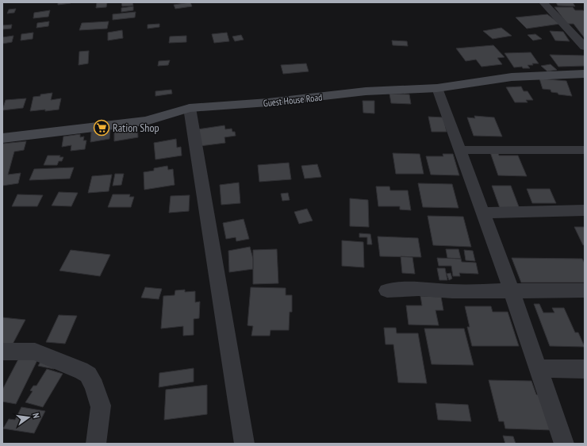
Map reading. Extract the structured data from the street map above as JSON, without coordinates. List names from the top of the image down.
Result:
{
  "streets": {
    "main road": ["Guest House Road"]
  },
  "places": {
    "supermarket": ["Ration Shop"]
  },
  "north": "right"
}
